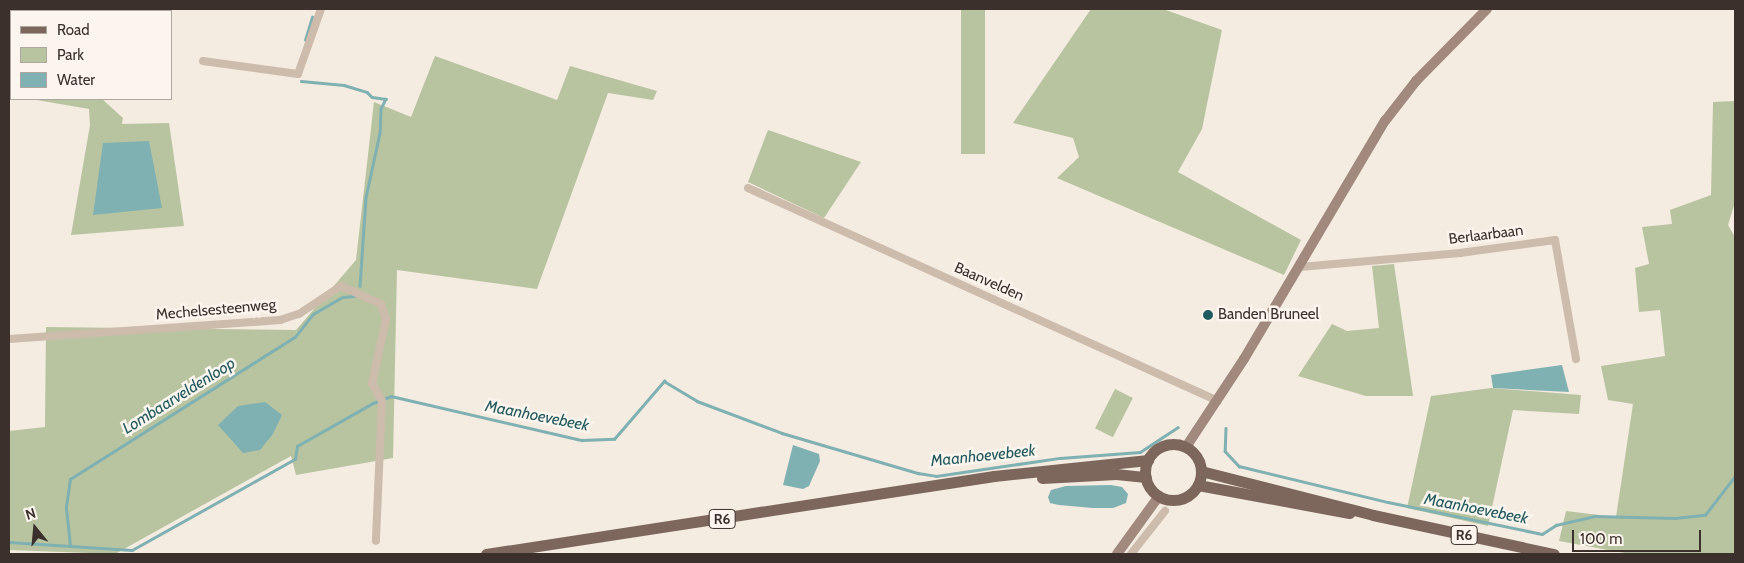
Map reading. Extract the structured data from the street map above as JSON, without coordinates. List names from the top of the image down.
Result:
{
  "streets": {
    "main road": ["R6"],
    "street": ["Berlaarbaan", "Baanvelden", "Mechelsesteenweg"]
  },
  "water": ["Lombaarveldenloop", "Maanhoevebeek"],
  "places": ["Banden Bruneel"],
  "legend": ["Road", "Park", "Water"],
  "scale_bar": "100 m",
  "north": "top"
}
